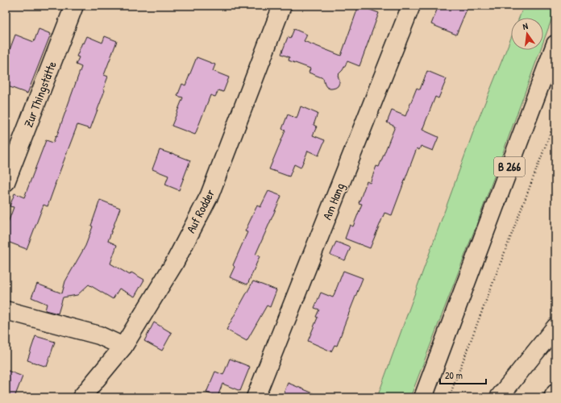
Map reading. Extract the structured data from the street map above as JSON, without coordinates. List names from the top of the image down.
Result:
{
  "streets": {
    "street": [
      "Zur Thingstätte",
      "B 266",
      "Am Hang",
      "Auf Rodder"
    ]
  },
  "scale_bar": "20 m",
  "north": "top"
}
